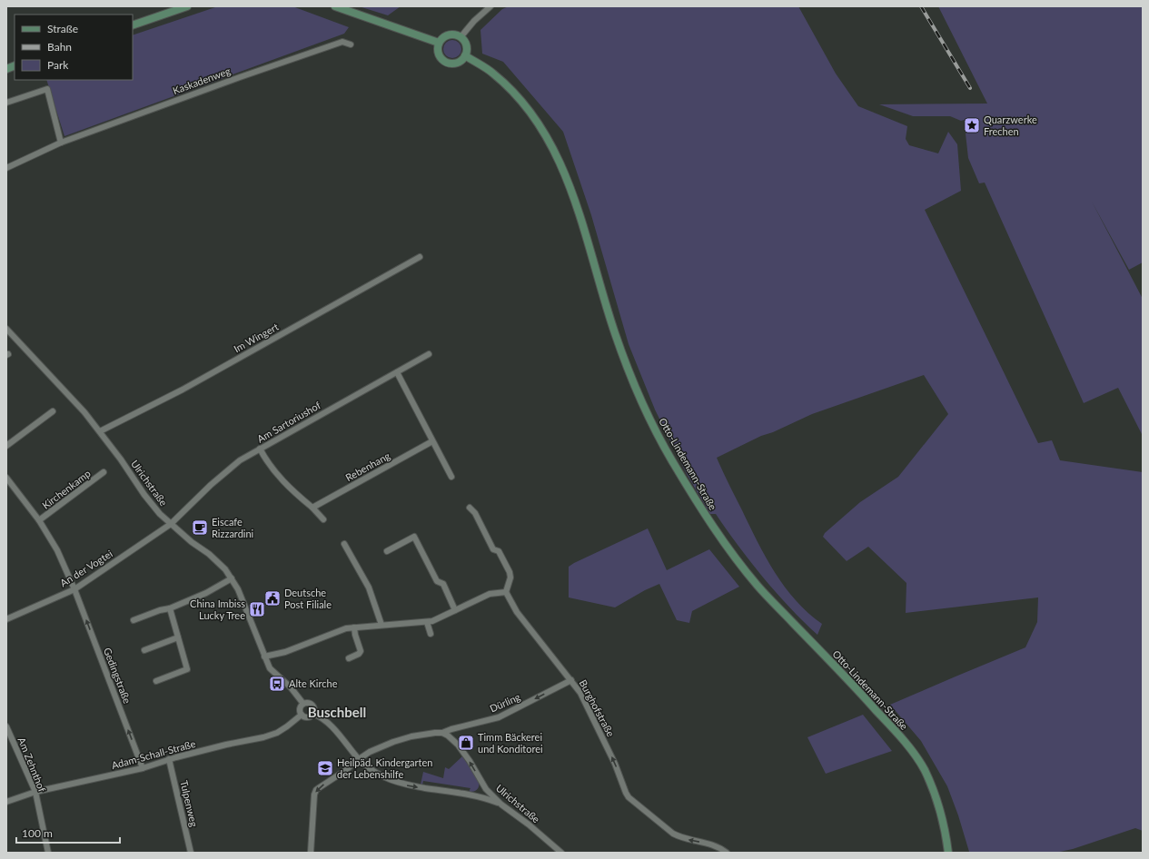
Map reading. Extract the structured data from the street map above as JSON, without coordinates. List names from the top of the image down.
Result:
{
  "streets": {
    "street": [
      "Kaskadenweg",
      "Im Wingert",
      "Am Sartoriushof",
      "Otto-Lindemann-Straße",
      "Rebenhang",
      "Ulrichstraße",
      "Kirchenkamp",
      "An der Vogtei",
      "Gedingstraße",
      "Dürling",
      "Burghofstraße",
      "Adam-Schall-Straße",
      "Am Zehnthof",
      "Tulpenweg"
    ]
  },
  "crossings": [
    ["Im Wingert", "Ulrichstraße"],
    ["Am Sartoriushof", "Ulrichstraße"],
    ["Am Sartoriushof", "An der Vogtei"],
    ["Ulrichstraße", "An der Vogtei"],
    ["Ulrichstraße", "Dürling"],
    ["Ulrichstraße", "Adam-Schall-Straße"],
    ["Kirchenkamp", "An der Vogtei"],
    ["Kirchenkamp", "Gedingstraße"],
    ["An der Vogtei", "Gedingstraße"],
    ["Gedingstraße", "Adam-Schall-Straße"],
    ["Dürling", "Burghofstraße"],
    ["Adam-Schall-Straße", "Am Zehnthof"],
    ["Adam-Schall-Straße", "Tulpenweg"]
  ],
  "one_way": ["Gedingstraße", "Dürling", "Burghofstraße"],
  "districts": ["Buschbell"],
  "places": {
    "place": ["Quarzwerke Frechen"],
    "cafe": ["Eiscafe Rizzardini"],
    "public building": ["Deutsche Post Filiale"],
    "restaurant": ["China Imbiss Lucky Tree"],
    "bus stop": ["Alte Kirche"],
    "shop": ["Timm Bäckerei und Konditorei"],
    "school or university": ["Heilpäd. Kindergarten der Lebenshilfe"]
  },
  "legend": ["Straße", "Bahn", "Park"],
  "scale_bar": "100 m"
}
